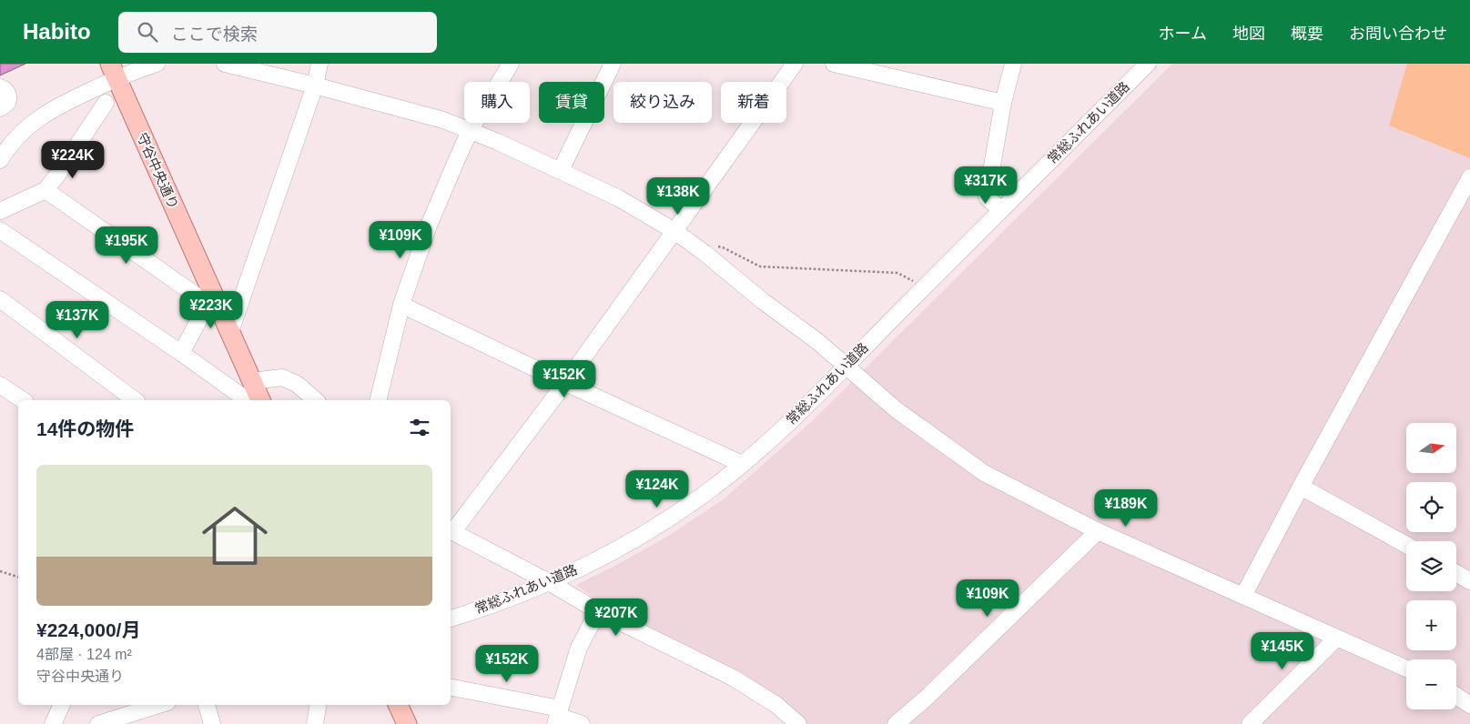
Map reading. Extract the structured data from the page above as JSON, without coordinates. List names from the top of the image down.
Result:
{
  "streets": {
    "main road": ["守谷中央通り"],
    "street": ["常総ふれあい道路"]
  },
  "north": "right",
  "page": {
    "header": "Habito",
    "search": "ここで検索",
    "nav": [
      "ホーム",
      "地図",
      "概要",
      "お問い合わせ"
    ],
    "chip": [
      "購入",
      "賃貸",
      "絞り込み",
      "新着"
    ],
    "price": [
      "¥224K",
      "¥317K",
      "¥138K",
      "¥109K",
      "¥195K",
      "¥223K",
      "¥137K",
      "¥152K",
      "¥124K",
      "¥189K",
      "¥109K",
      "¥207K",
      "¥145K",
      "¥152K"
    ],
    "heading": "14件の物件",
    "map_buttons": ["+", "−"],
    "list": [
      {
        "name": "¥224,000/月",
        "note": "4部屋 · 124 m² · 守谷中央通り"
      }
    ]
  }
}
